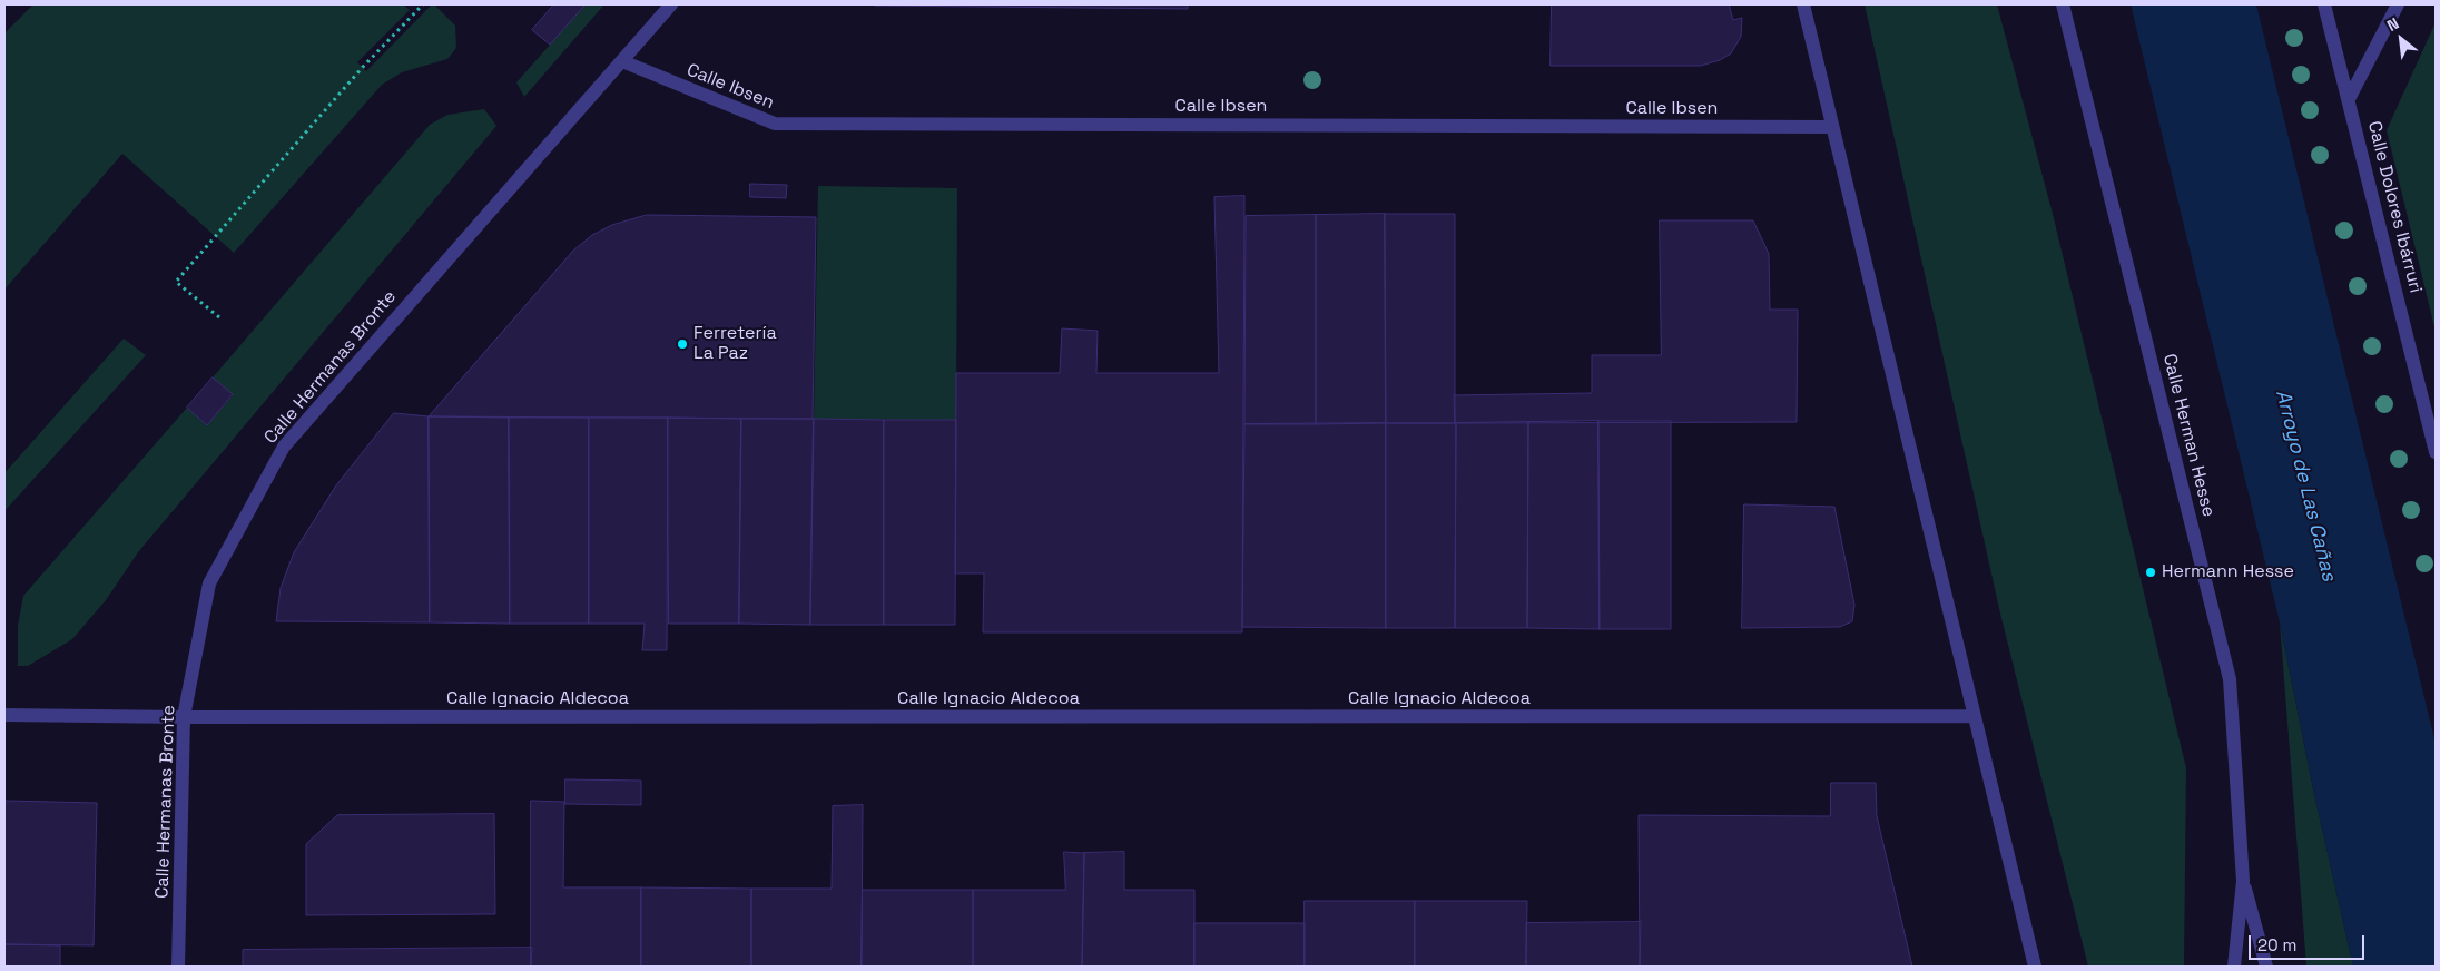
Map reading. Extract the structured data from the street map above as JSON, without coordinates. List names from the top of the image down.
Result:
{
  "streets": {
    "street": [
      "Calle Ibsen",
      "Calle Dolores Ibárruri",
      "Calle Hermanas Bronte",
      "Calle Herman Hesse",
      "Calle Ignacio Aldecoa"
    ]
  },
  "crossings": [
    ["Calle Ibsen", "Calle Hermanas Bronte"],
    ["Calle Hermanas Bronte", "Calle Ignacio Aldecoa"]
  ],
  "water": ["Arroyo de Las Cañas"],
  "places": ["Ferretería La Paz", "Hermann Hesse"],
  "scale_bar": "20 m",
  "north": "top left"
}
